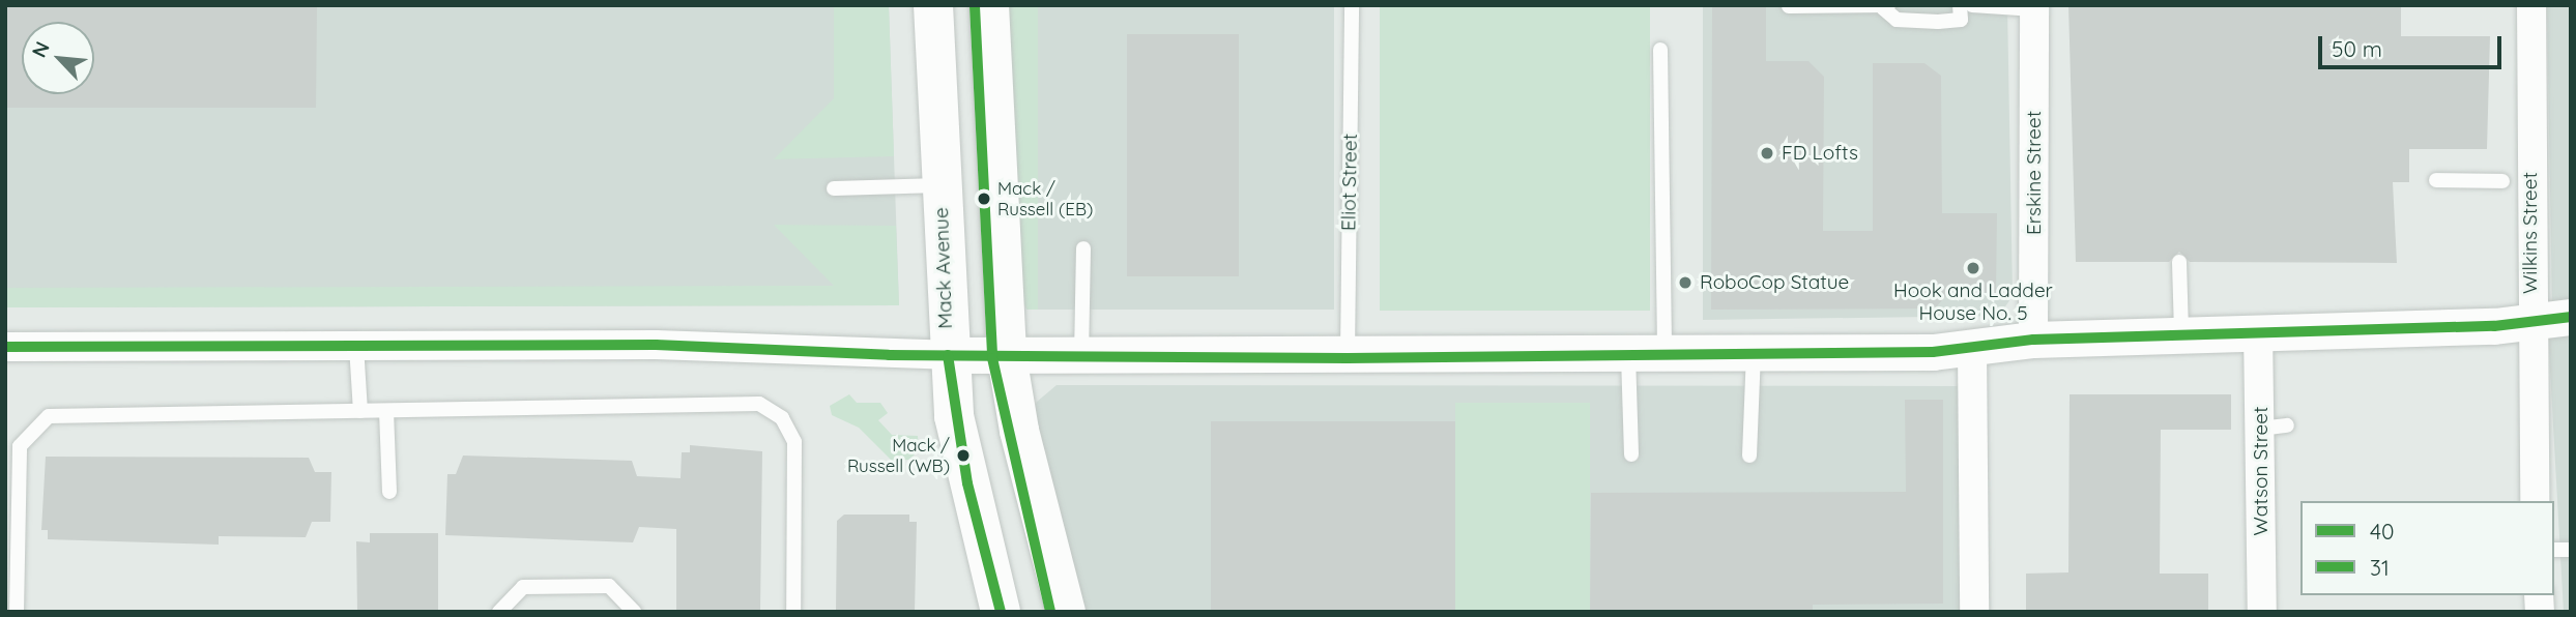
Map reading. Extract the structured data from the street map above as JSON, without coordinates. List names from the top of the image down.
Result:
{
  "streets": {
    "main road": ["Mack Avenue"],
    "street": ["Erskine Street", "Wilkins Street", "Watson Street"],
    "lane": ["Eliot Street"]
  },
  "places": [
    "FD Lofts",
    "Mack / Russell (EB)",
    "Hook and Ladder House No. 5",
    "RoboCop Statue",
    "Mack / Russell (WB)"
  ],
  "lines": ["transit line 31", "transit line 40"],
  "legend": ["40", "31"],
  "scale_bar": "50 m",
  "north": "top left"
}
